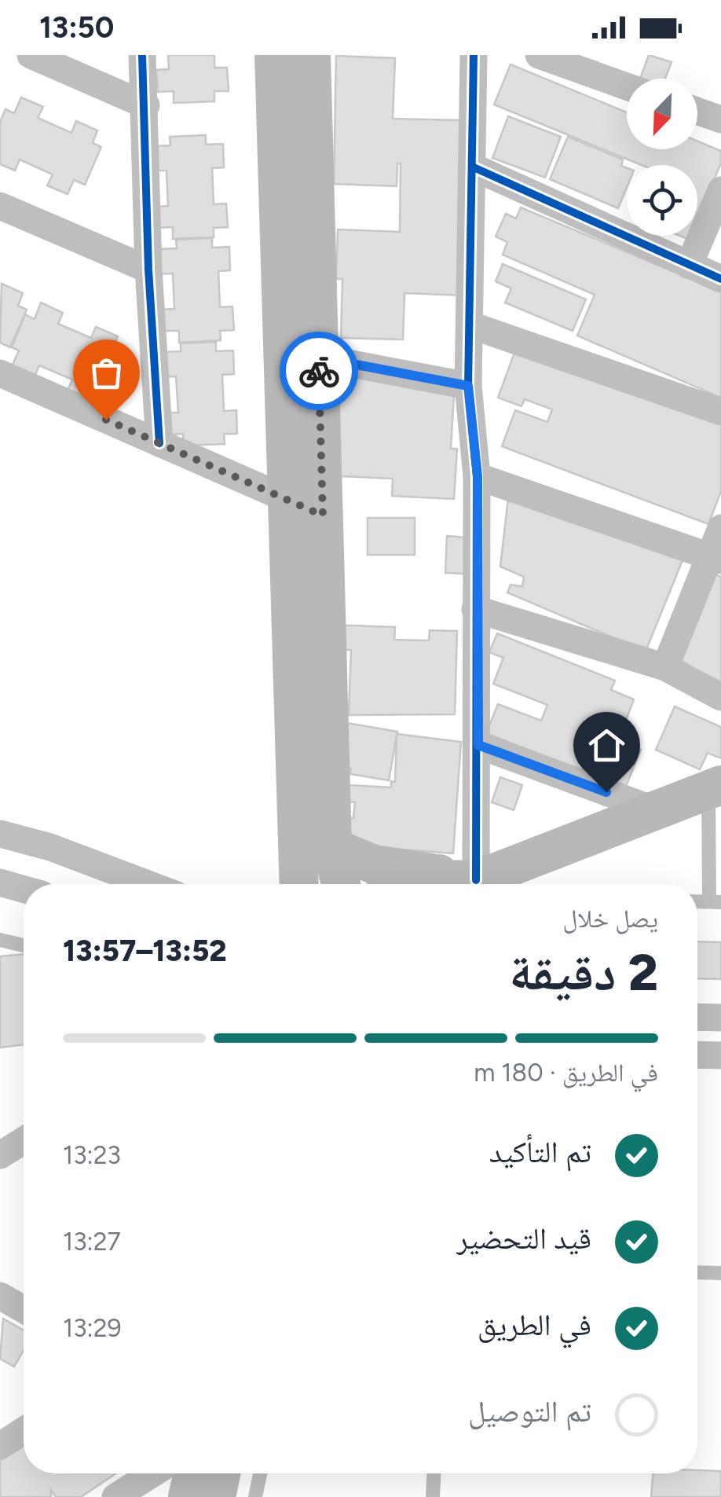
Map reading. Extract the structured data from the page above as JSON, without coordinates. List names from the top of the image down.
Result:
{
  "north": "bottom left",
  "page": {
    "status": "13:50",
    "heading": ["2 دقيقة", "يصل خلال", "13:52–13:57"],
    "bar": "في الطريق · 180 m",
    "list": [
      ["تم التأكيد", "13:23"],
      ["قيد التحضير", "13:27"],
      ["في الطريق", "13:29"],
      "تم التوصيل"
    ]
  }
}
